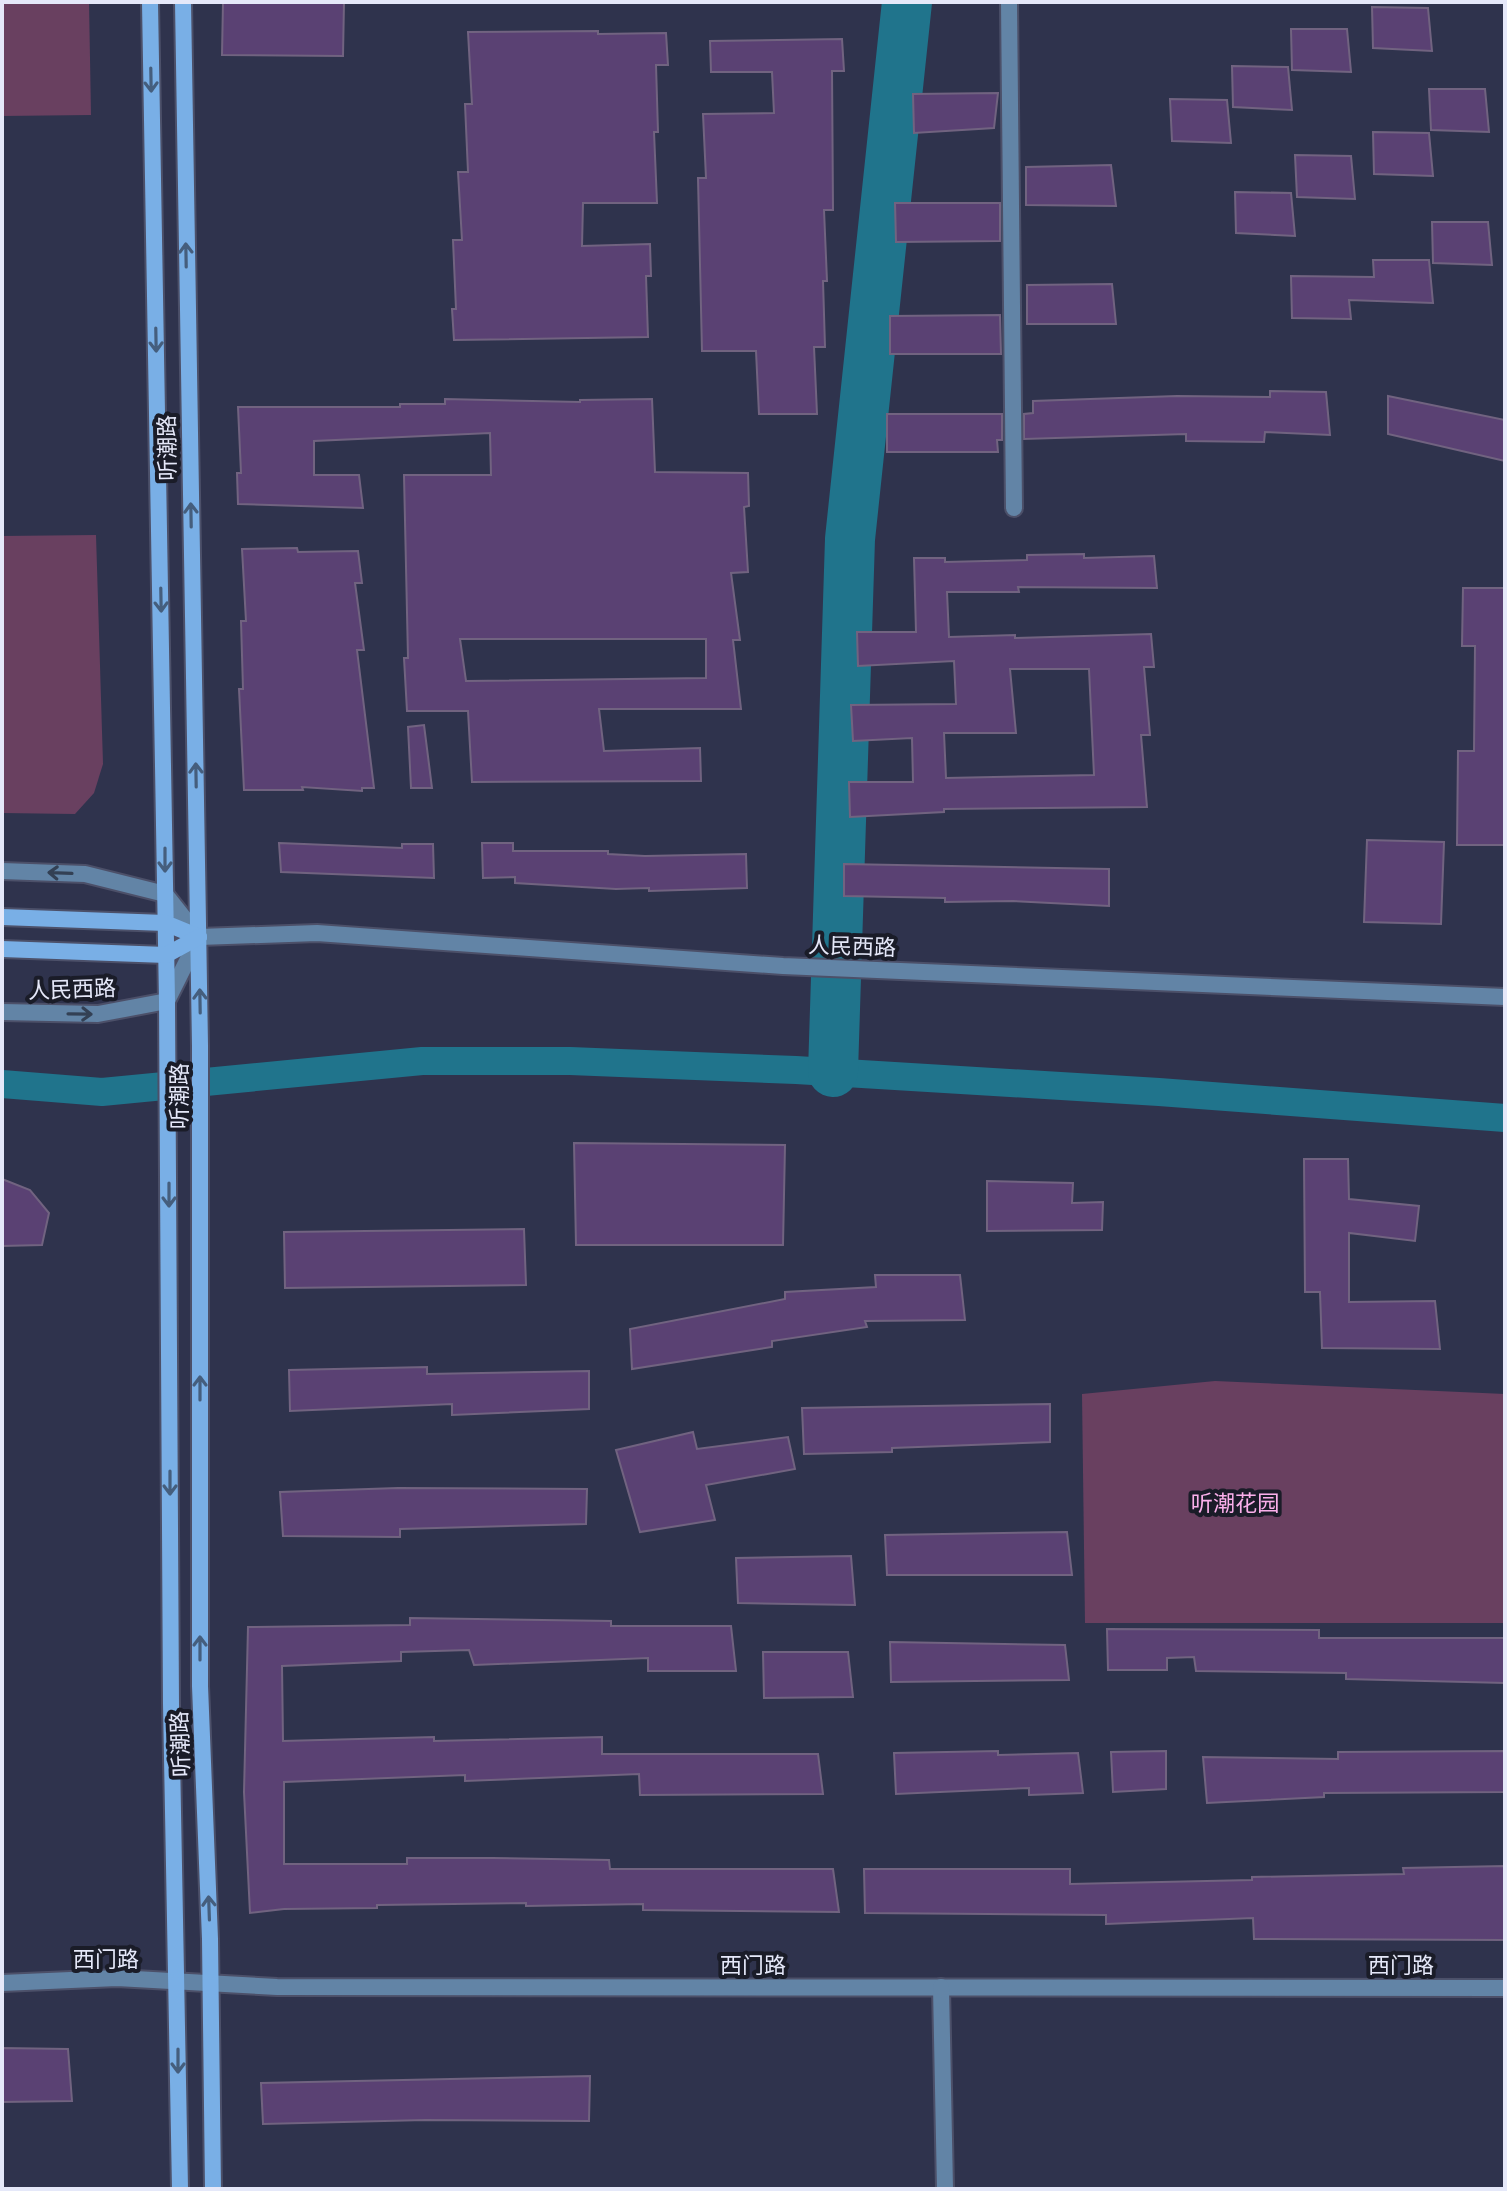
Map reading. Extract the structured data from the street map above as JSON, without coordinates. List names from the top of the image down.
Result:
{
  "streets": {
    "main road": ["听潮路", "人民西路"],
    "street": ["西门路"]
  },
  "crossings": [
    ["听潮路", "人民西路"],
    ["听潮路", "西门路"]
  ],
  "parks": ["听潮花园"]
}
